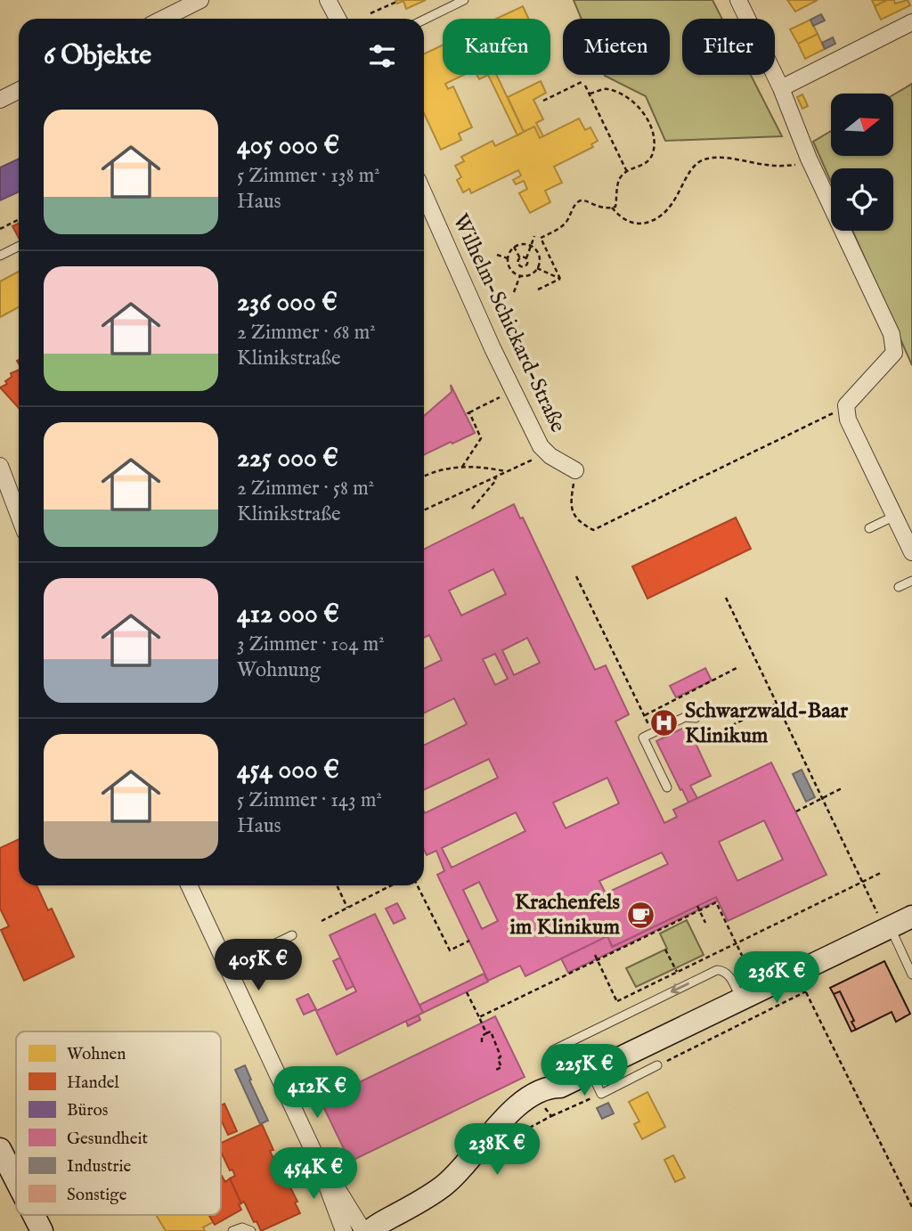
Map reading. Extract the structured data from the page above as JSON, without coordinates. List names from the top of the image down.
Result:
{
  "streets": {
    "street": ["Wilhelm-Schickard-Straße"]
  },
  "places": {
    "hospital": ["Schwarzwald-Baar Klinikum"],
    "cafe": ["Krachenfels im Klinikum"]
  },
  "legend": [
    "Wohnen",
    "Handel",
    "Büros",
    "Gesundheit",
    "Industrie",
    "Sonstige"
  ],
  "north": "right",
  "page": {
    "chip": ["Kaufen", "Mieten", "Filter"],
    "heading": "6 Objekte",
    "list": [
      {
        "name": "405 000 €",
        "note": "5 Zimmer · 138 m² · Haus"
      },
      {
        "name": "236 000 €",
        "note": "2 Zimmer · 68 m² · Klinikstraße"
      },
      {
        "name": "225 000 €",
        "note": "2 Zimmer · 58 m² · Klinikstraße"
      },
      {
        "name": "412 000 €",
        "note": "3 Zimmer · 104 m² · Wohnung"
      },
      {
        "name": "454 000 €",
        "note": "5 Zimmer · 143 m² · Haus"
      }
    ],
    "price": [
      "405K €",
      "236K €",
      "225K €",
      "412K €",
      "238K €",
      "454K €"
    ]
  }
}
